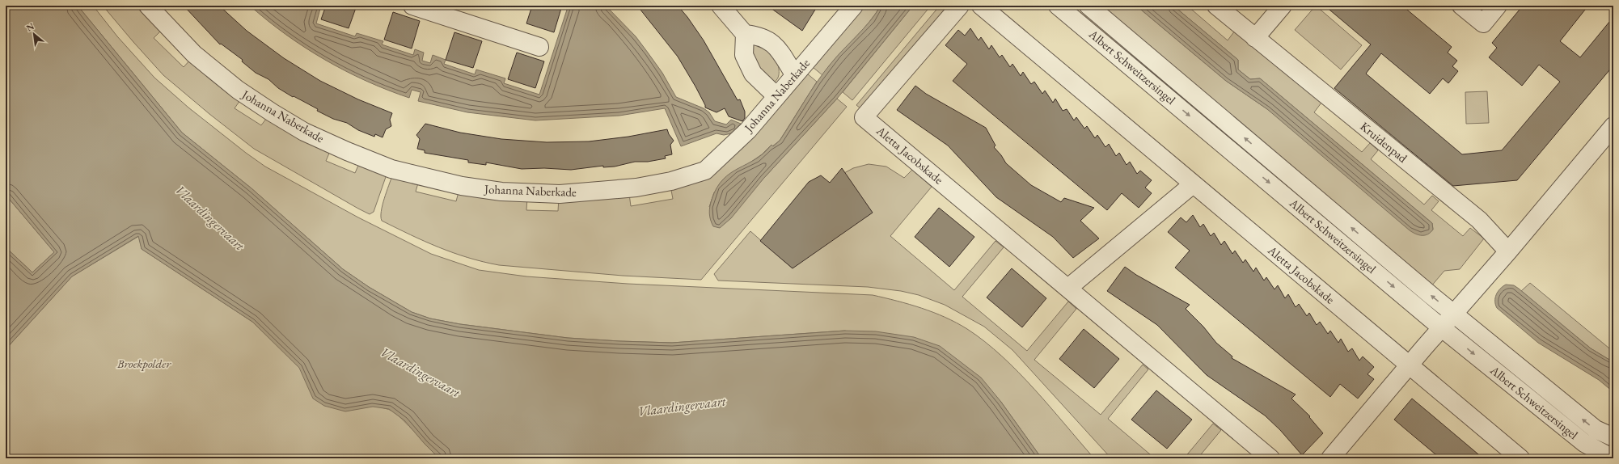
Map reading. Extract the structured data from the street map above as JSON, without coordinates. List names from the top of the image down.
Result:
{
  "streets": {
    "street": [
      "Albert Schweitzersingel",
      "Johanna Naberkade",
      "Kruidenpad",
      "Aletta Jacobskade"
    ]
  },
  "water": ["Vlaardingervaart"],
  "parks": ["Broekpolder"],
  "north": "top left"
}
